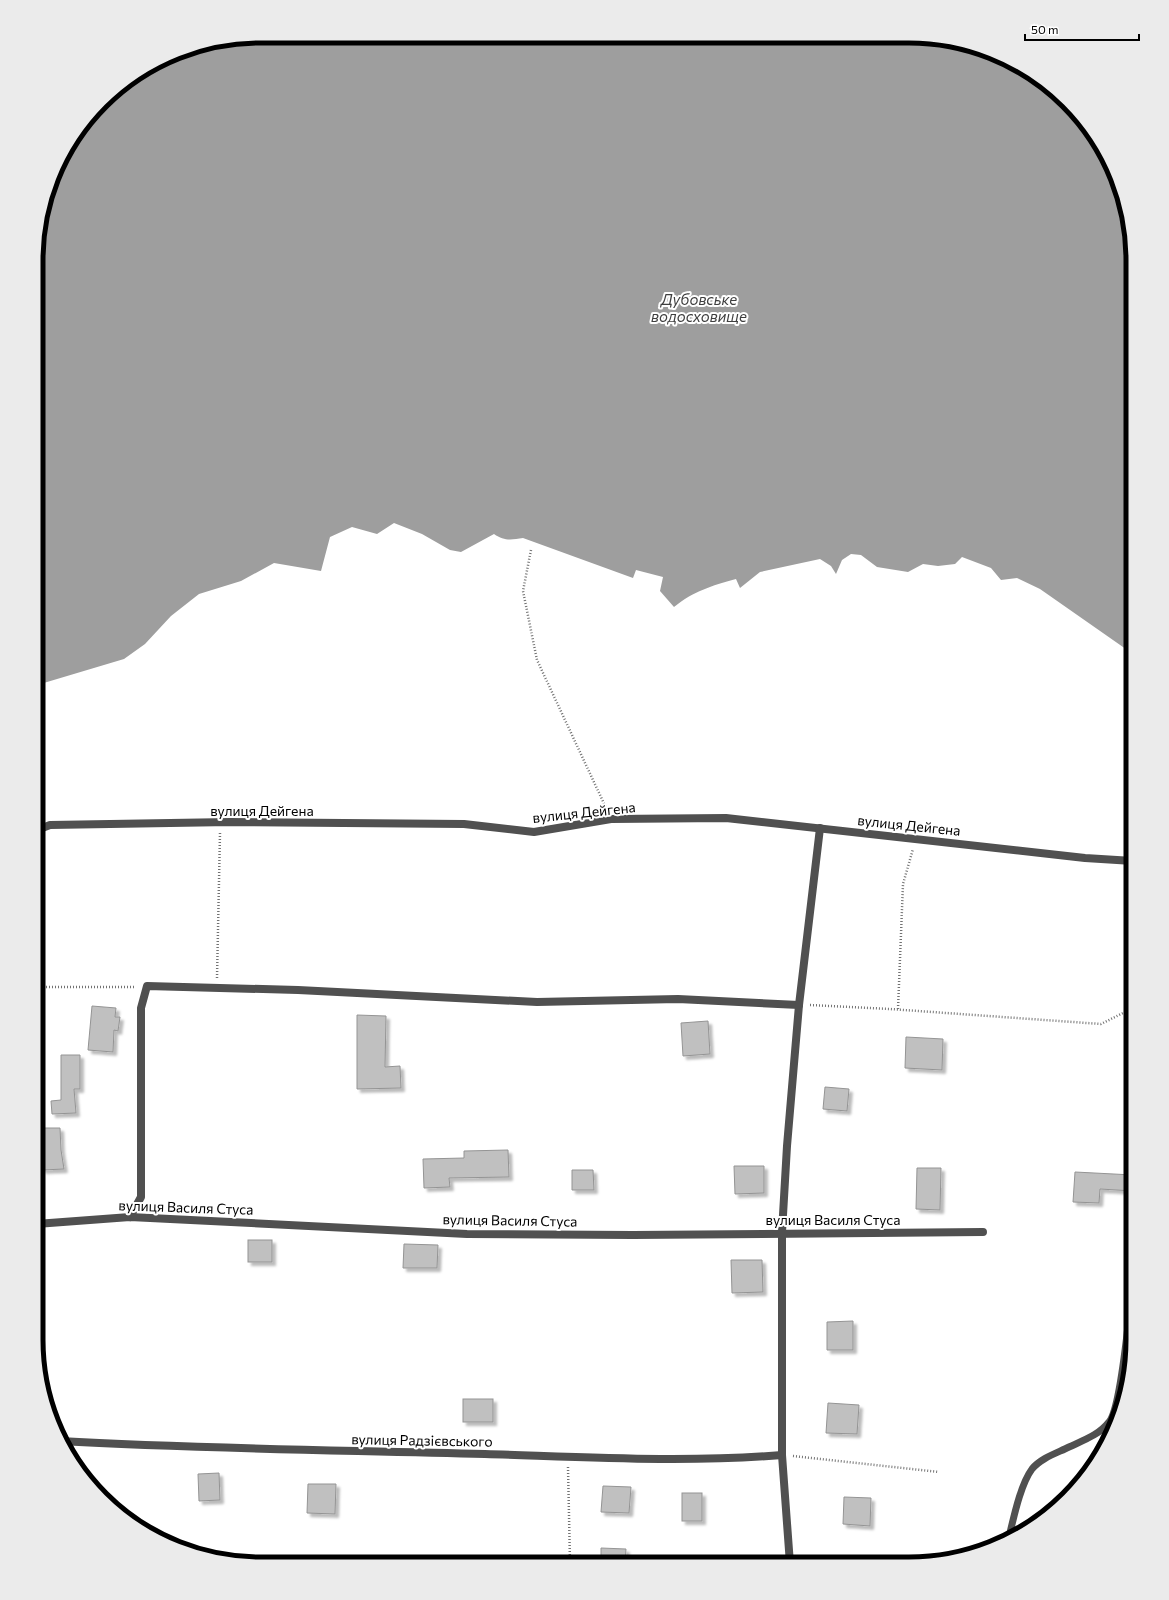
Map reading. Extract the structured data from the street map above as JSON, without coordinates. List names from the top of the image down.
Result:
{
  "streets": {
    "street": ["вулиця Дейгена", "вулиця Василя Стуса", "вулиця Радзієвського"]
  },
  "water": ["Дубовське водосховище"],
  "scale_bar": "50 m"
}
